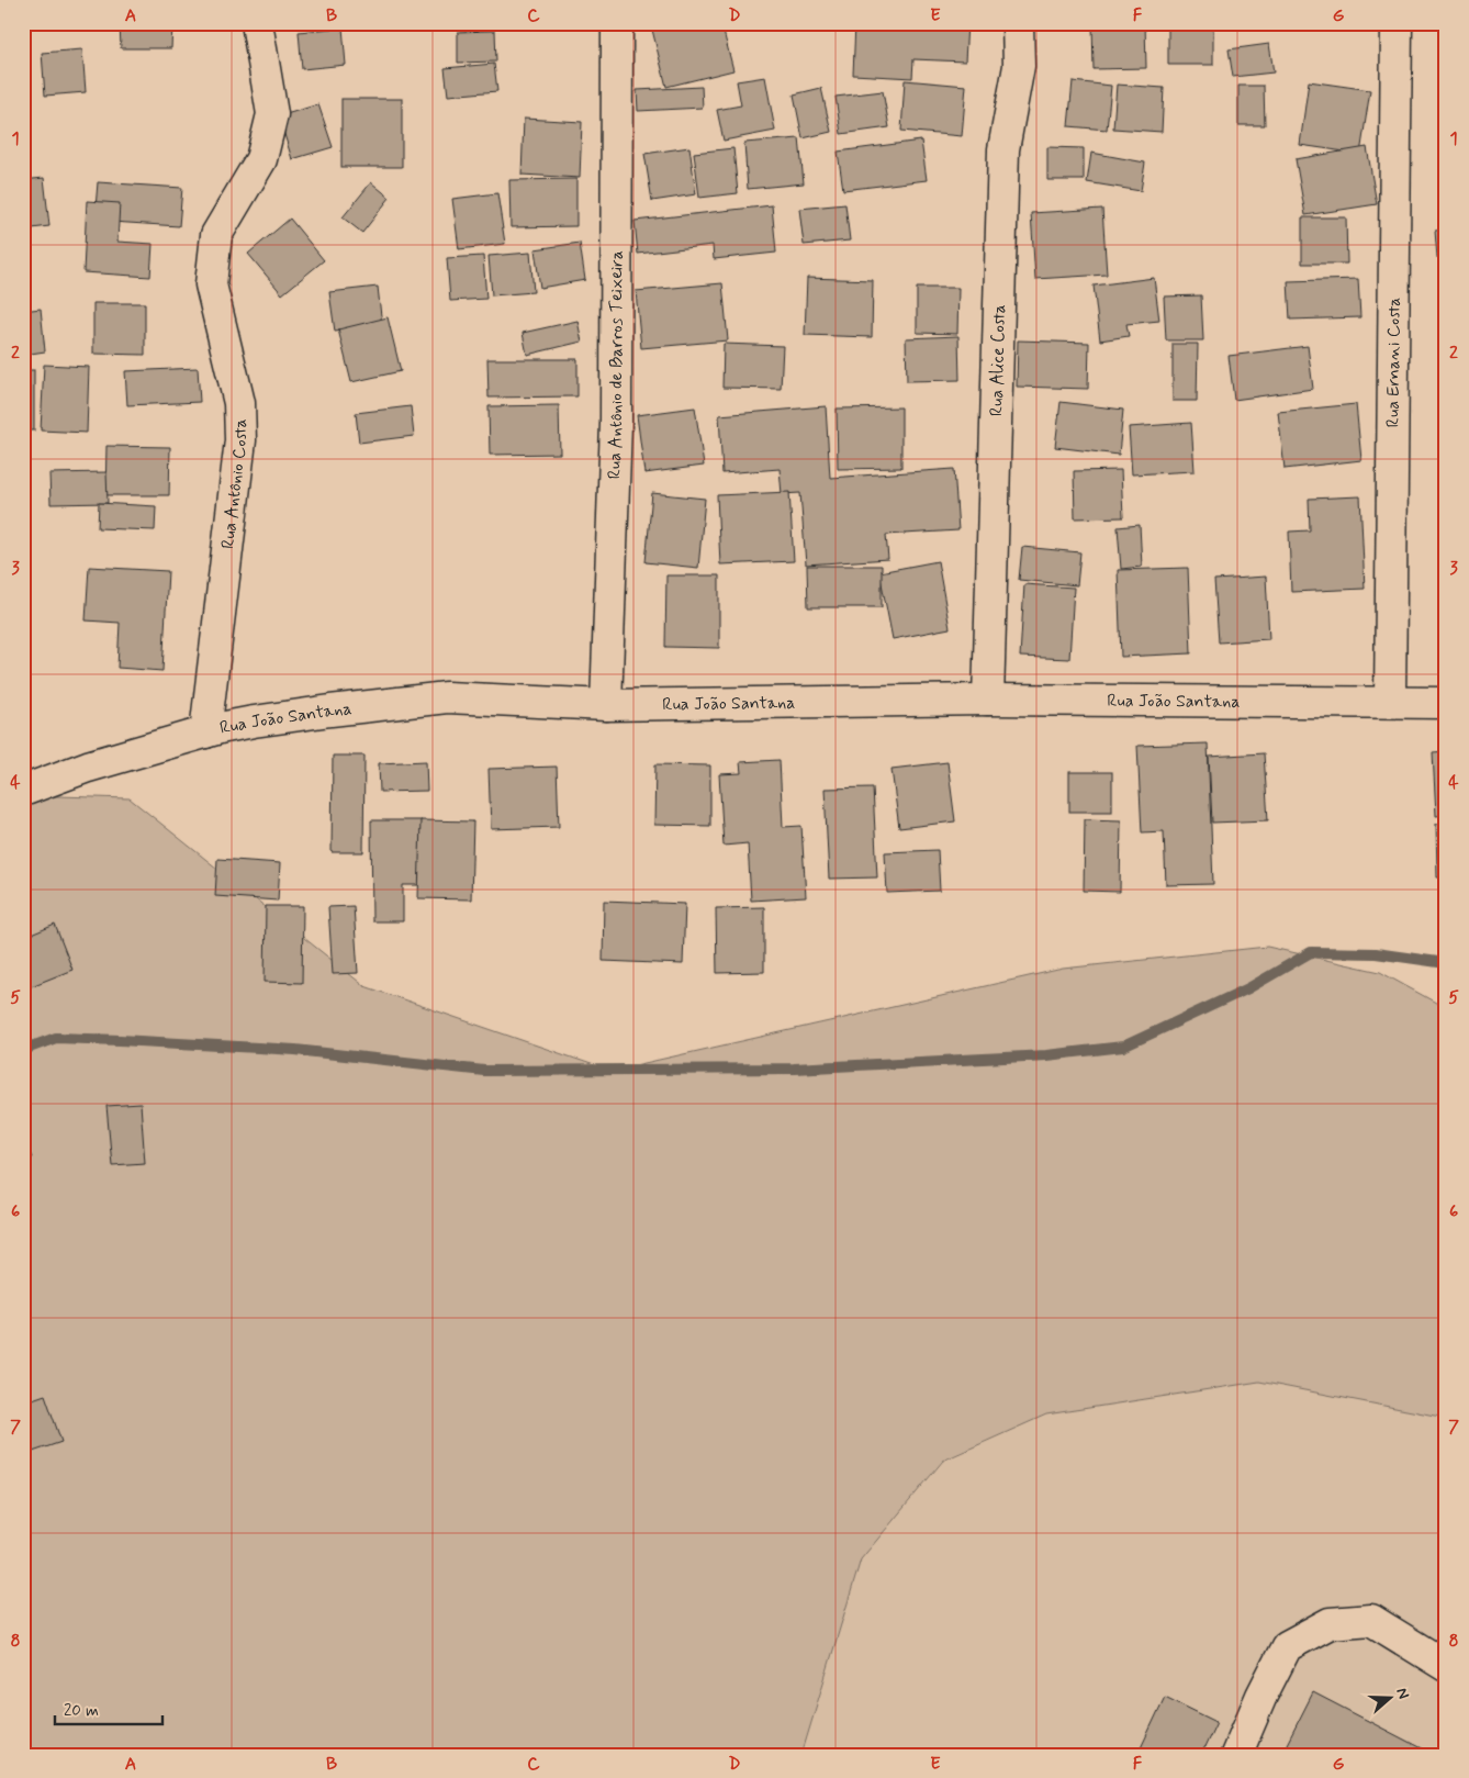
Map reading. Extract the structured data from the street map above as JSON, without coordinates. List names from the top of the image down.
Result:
{
  "streets": {
    "street": [
      "Rua Alice Costa",
      "Rua Ernani Costa",
      "Rua Antônio de Barros Teixeira",
      "Rua Antônio Costa",
      "Rua João Santana"
    ]
  },
  "crossings": [
    ["Rua Alice Costa", "Rua João Santana"],
    ["Rua Ernani Costa", "Rua João Santana"],
    ["Rua Antônio de Barros Teixeira", "Rua João Santana"],
    ["Rua Antônio Costa", "Rua João Santana"]
  ],
  "scale_bar": "20 m",
  "north": "right",
  "grid": {
    "columns": [
      "A",
      "B",
      "C",
      "D",
      "E",
      "F",
      "G"
    ],
    "rows": [
      "1",
      "2",
      "3",
      "4",
      "5",
      "6",
      "7",
      "8"
    ]
  }
}
